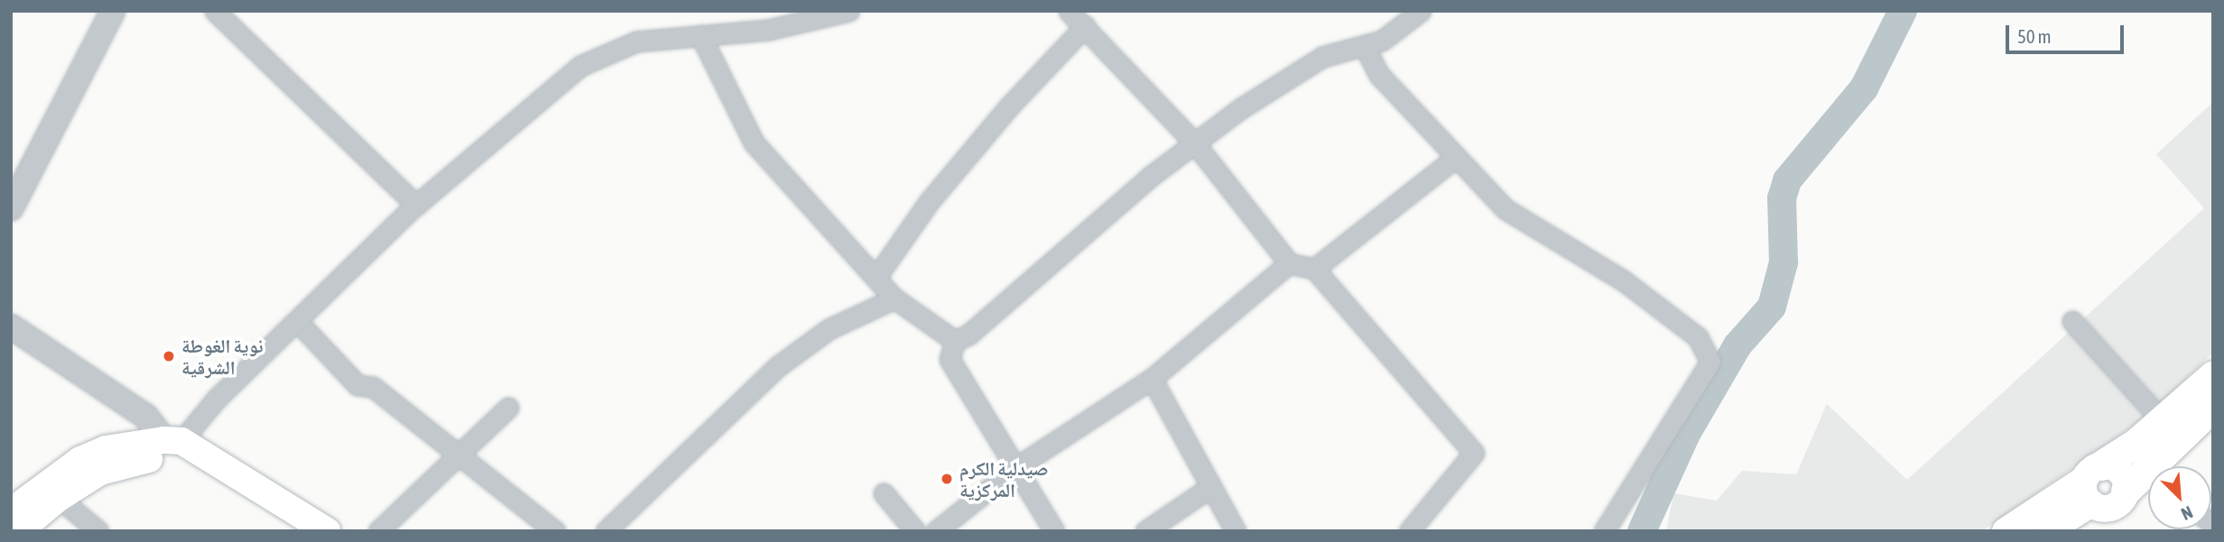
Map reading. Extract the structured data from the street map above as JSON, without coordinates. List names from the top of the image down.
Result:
{
  "places": ["نوية الغوطة الشرقية", "صيدلية الكرم المركزية"],
  "scale_bar": "50 m",
  "north": "bottom right"
}
